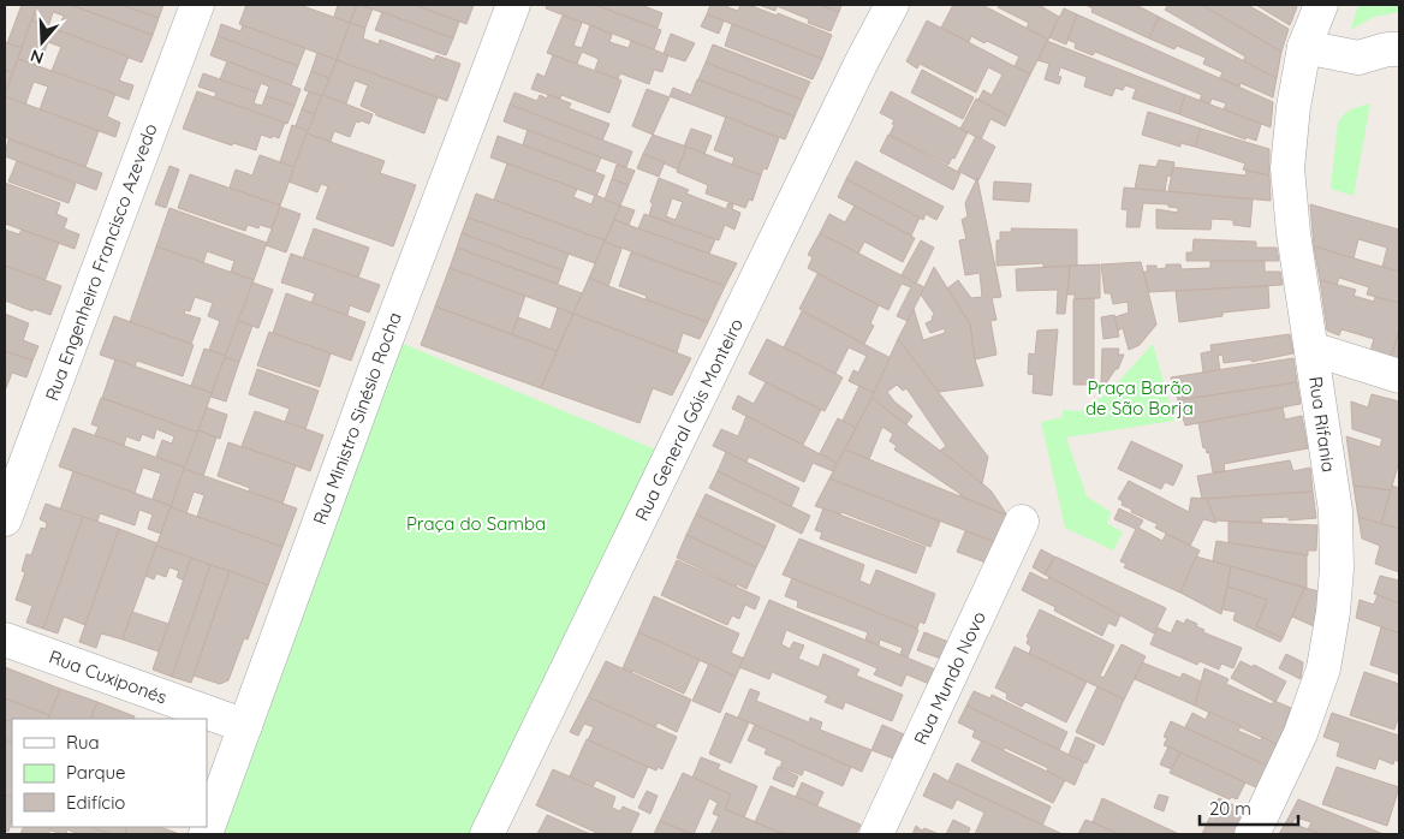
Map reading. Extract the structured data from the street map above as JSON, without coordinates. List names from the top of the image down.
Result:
{
  "streets": {
    "street": [
      "Rua Engenheiro Francisco Azevedo",
      "Rua Ministro Sinésio Rocha",
      "Rua General Góis Monteiro",
      "Rua Rifania",
      "Rua Cuxiponés",
      "Rua Mundo Novo"
    ]
  },
  "crossings": [
    ["Rua Ministro Sinésio Rocha", "Rua Cuxiponés"]
  ],
  "parks": ["Praça Barão de São Borja", "Praça do Samba"],
  "legend": ["Rua", "Parque", "Edifício"],
  "scale_bar": "20 m",
  "north": "bottom"
}
